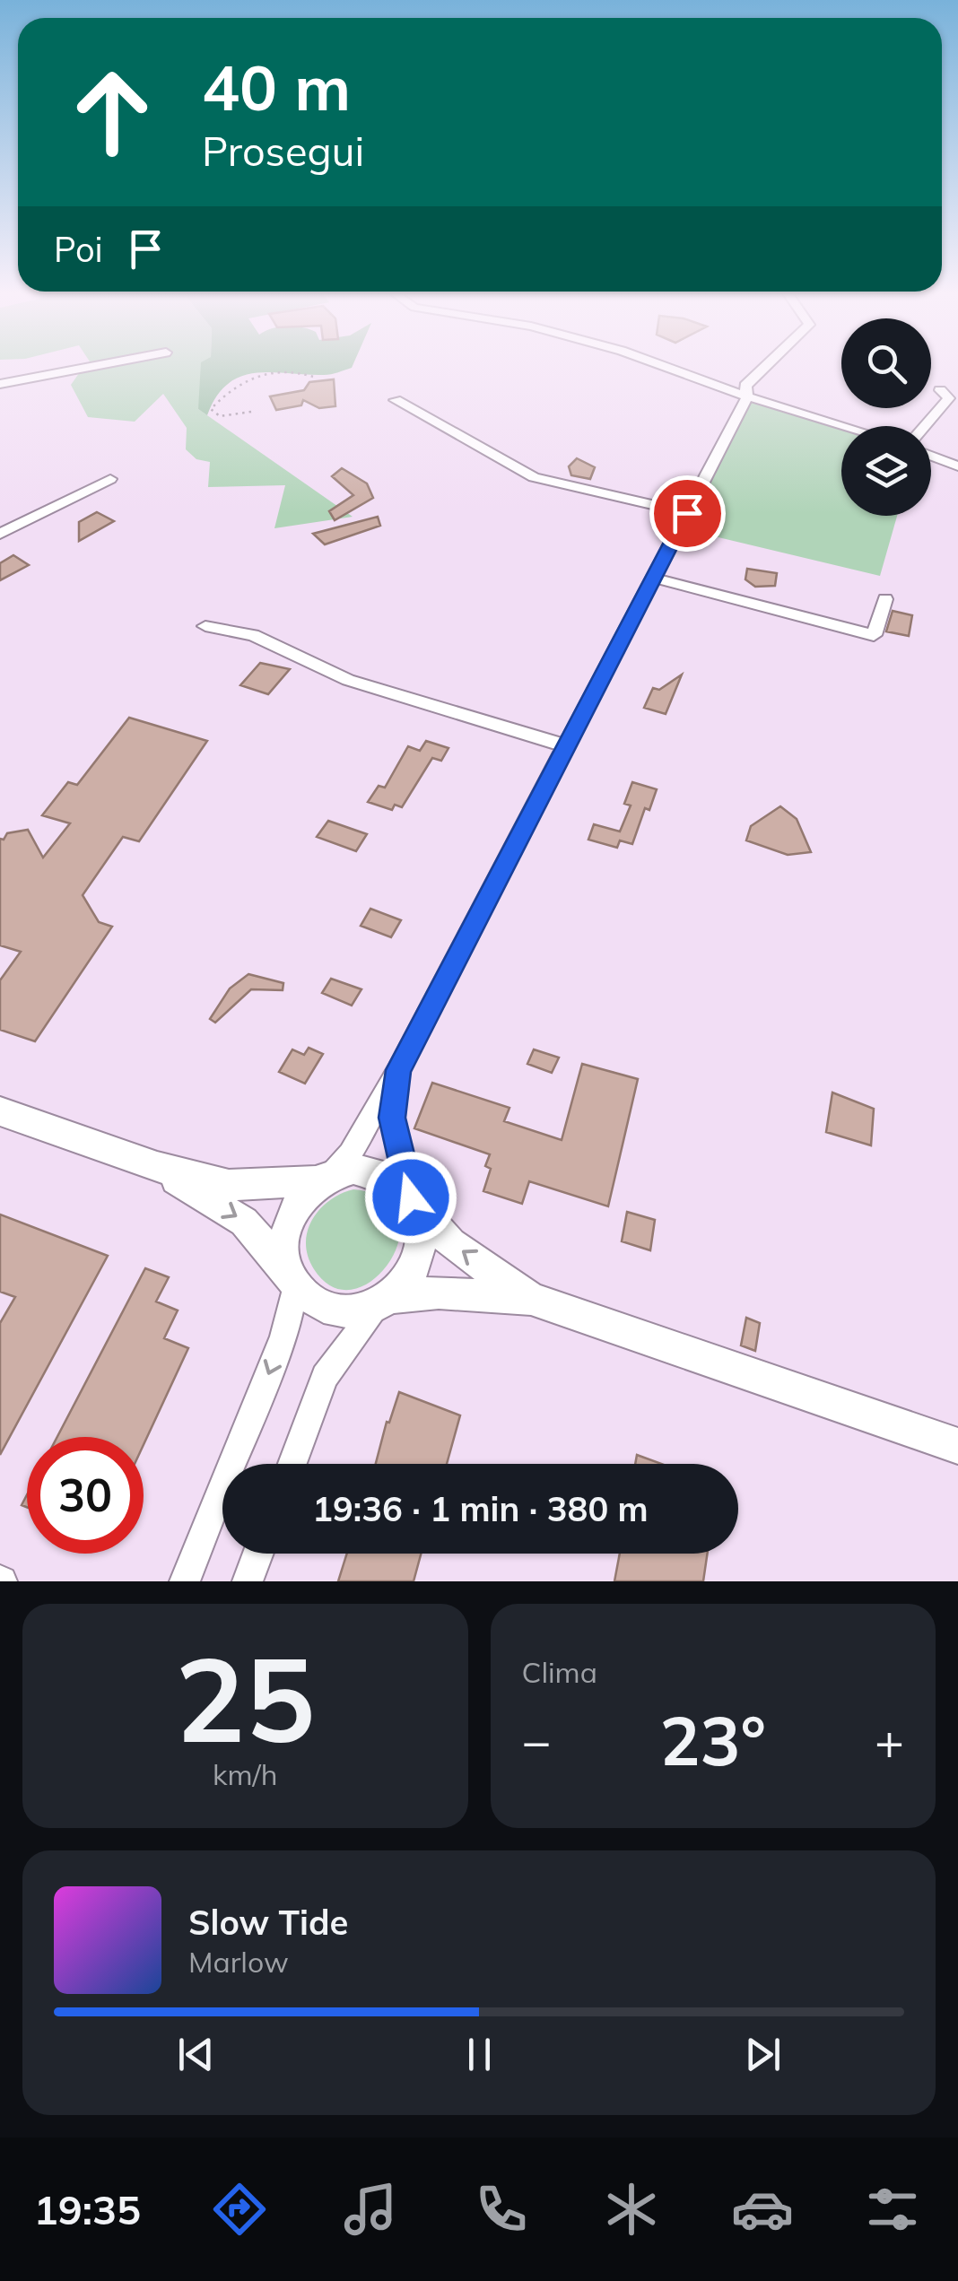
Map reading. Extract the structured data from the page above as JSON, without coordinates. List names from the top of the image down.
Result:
{
  "page": {
    "turn": ["40 m", "Prosegui"],
    "then": "Poi",
    "limit": "30",
    "trip": "19:36 · 1 min · 380 m",
    "tile": [
      ["25", "km/h"],
      "Clima"
    ],
    "heat": ["−", "23°", "+"],
    "song": ["Slow Tide", "Marlow"],
    "tabs": "19:35"
  }
}
